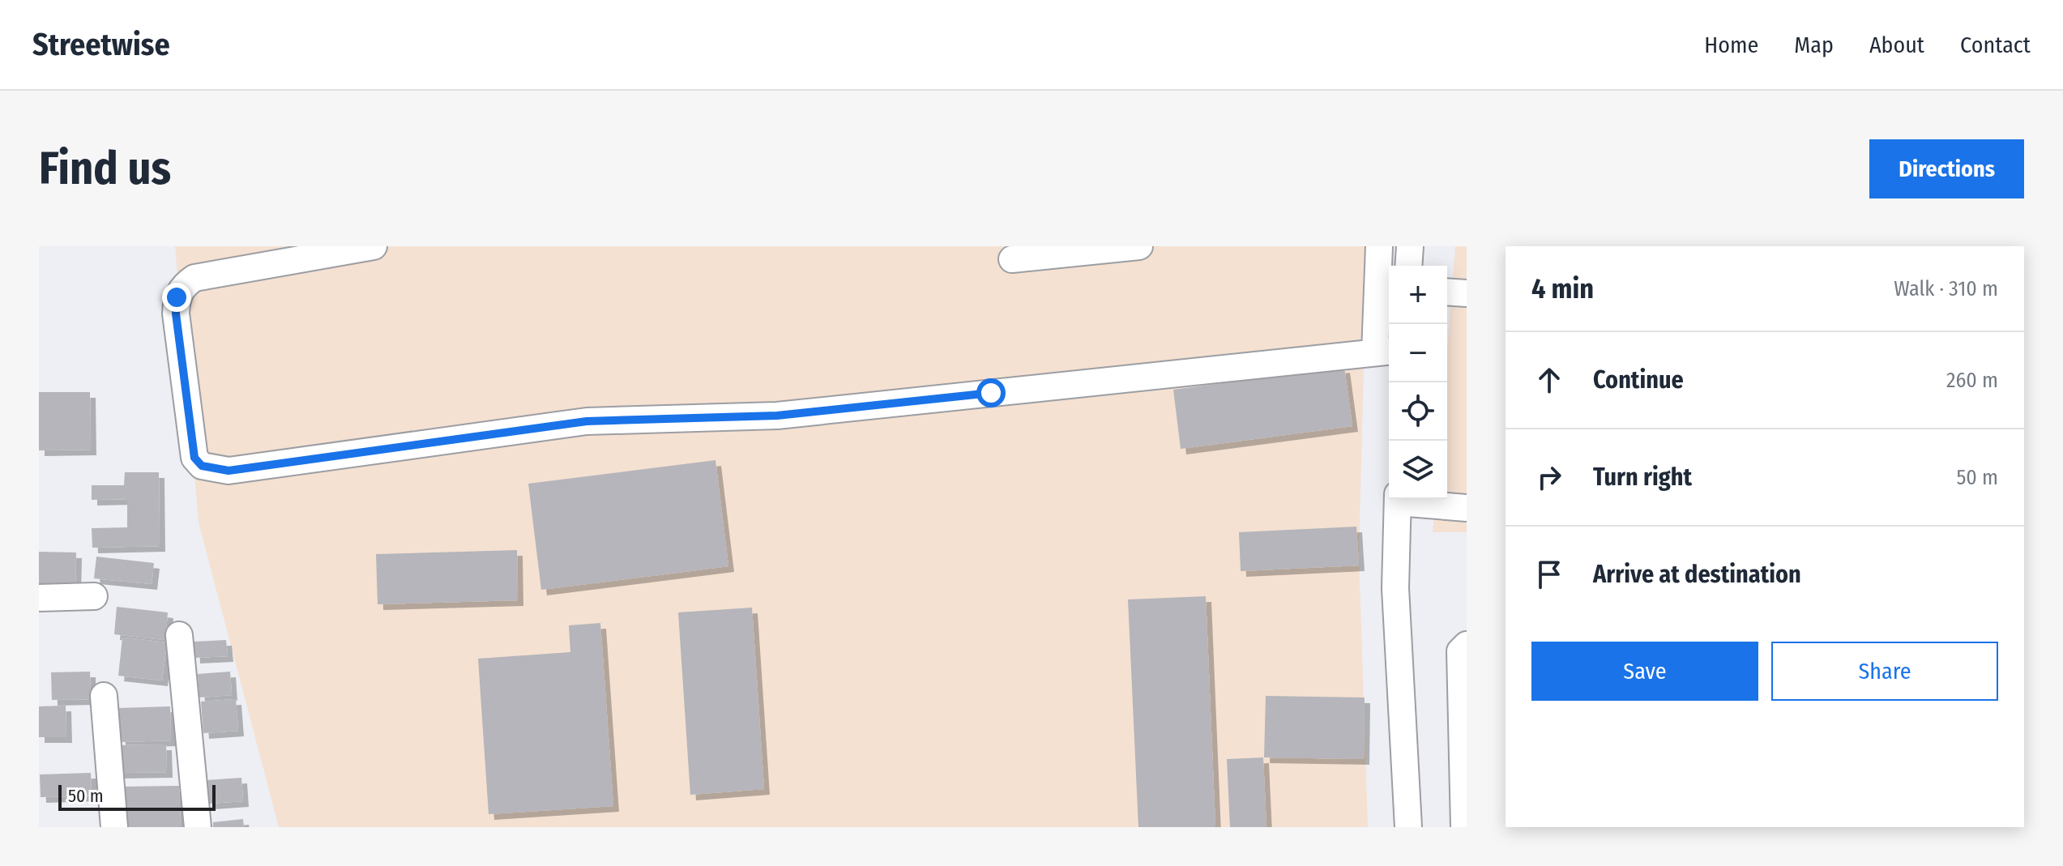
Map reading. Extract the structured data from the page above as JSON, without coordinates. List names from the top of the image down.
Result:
{
  "scale_bar": "50 m",
  "page": {
    "header": "Streetwise",
    "nav": [
      "Home",
      "Map",
      "About",
      "Contact"
    ],
    "buttons": [
      "Directions",
      ["Save", "Share"]
    ],
    "title": "Find us",
    "heading": ["4 min", "Walk · 310 m"],
    "map_buttons": ["+", "−"],
    "list": [
      ["Continue", "260 m"],
      ["Turn right", "50 m"],
      "Arrive at destination"
    ],
    "scale": "50 m"
  }
}
